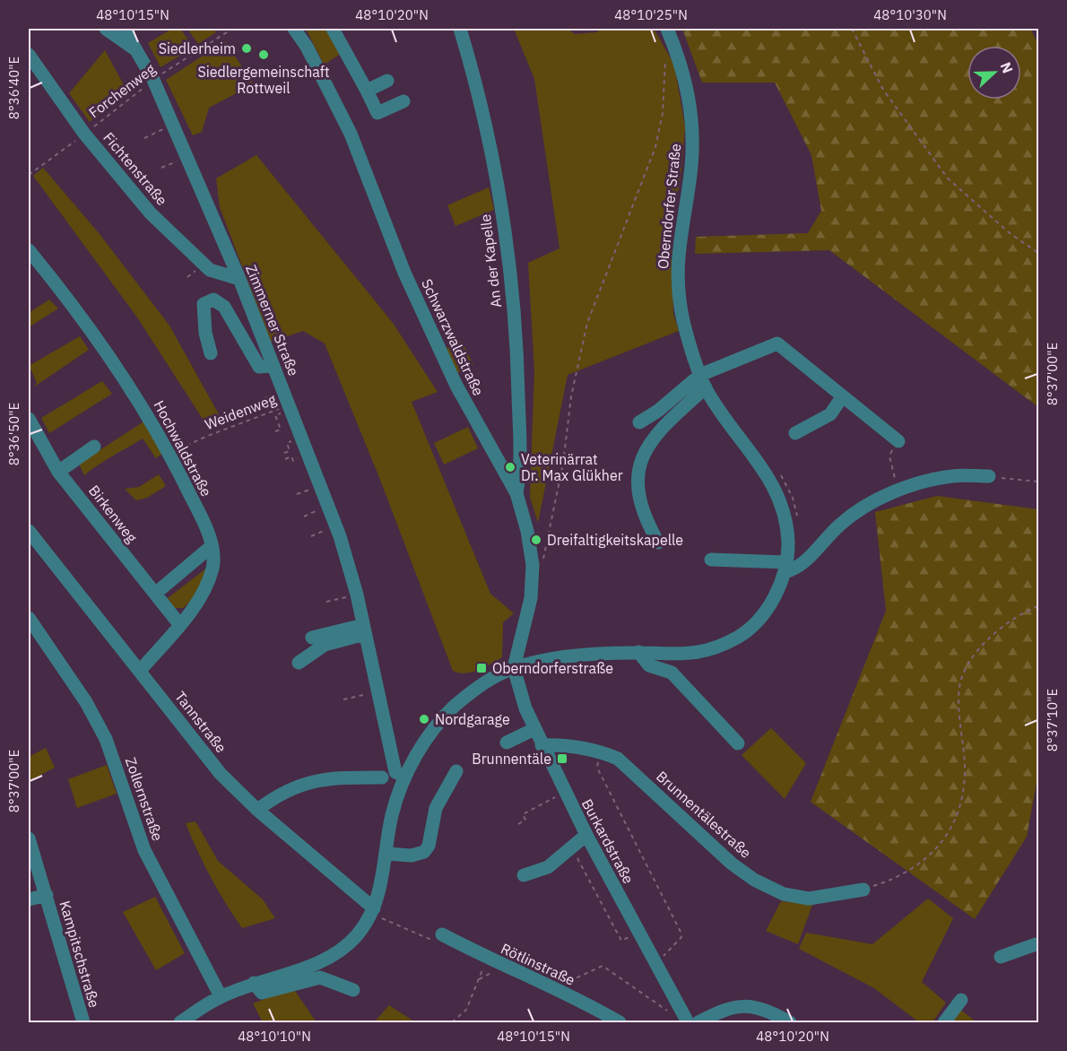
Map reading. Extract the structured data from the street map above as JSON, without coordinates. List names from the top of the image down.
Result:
{
  "streets": {
    "street": [
      "Fichtenstraße",
      "Oberndorfer Straße",
      "An der Kapelle",
      "Zimmerner Straße",
      "Schwarzwaldstraße",
      "Hochwaldstraße",
      "Birkenweg",
      "Tannstraße",
      "Zollernstraße",
      "Brunnentälestraße",
      "Burkardstraße",
      "Kampitschstraße",
      "Rötlinstraße"
    ],
    "path": ["Forchenweg", "Weidenweg"]
  },
  "crossings": [
    ["Forchenweg", "Fichtenstraße"],
    ["Forchenweg", "Zimmerner Straße"],
    ["Fichtenstraße", "Zimmerner Straße"],
    ["Oberndorfer Straße", "Zimmerner Straße"],
    ["Oberndorfer Straße", "Schwarzwaldstraße"],
    ["Oberndorfer Straße", "Tannstraße"],
    ["Oberndorfer Straße", "Zollernstraße"],
    ["Oberndorfer Straße", "Burkardstraße"],
    ["An der Kapelle", "Schwarzwaldstraße"],
    ["Zimmerner Straße", "Weidenweg"],
    ["Schwarzwaldstraße", "Burkardstraße"],
    ["Weidenweg", "Hochwaldstraße"],
    ["Hochwaldstraße", "Birkenweg"],
    ["Hochwaldstraße", "Tannstraße"],
    ["Brunnentälestraße", "Burkardstraße"]
  ],
  "places": {
    "other": [
      "Siedlerheim",
      "Siedlergemeinschaft Rottweil",
      "Veterinärrat Dr. Max Glükher",
      "Dreifaltigkeitskapelle",
      "Nordgarage"
    ],
    "transit": ["Oberndorferstraße", "Brunnentäle"]
  },
  "north": "right",
  "coordinates": [
    "48°10'15\"N",
    "48°10'20\"N",
    "48°10'25\"N",
    "48°10'30\"N",
    "8°36'40\"E",
    "8°37'00\"E",
    "8°36'50\"E",
    "8°37'10\"E",
    "48°10'10\"N"
  ]
}
